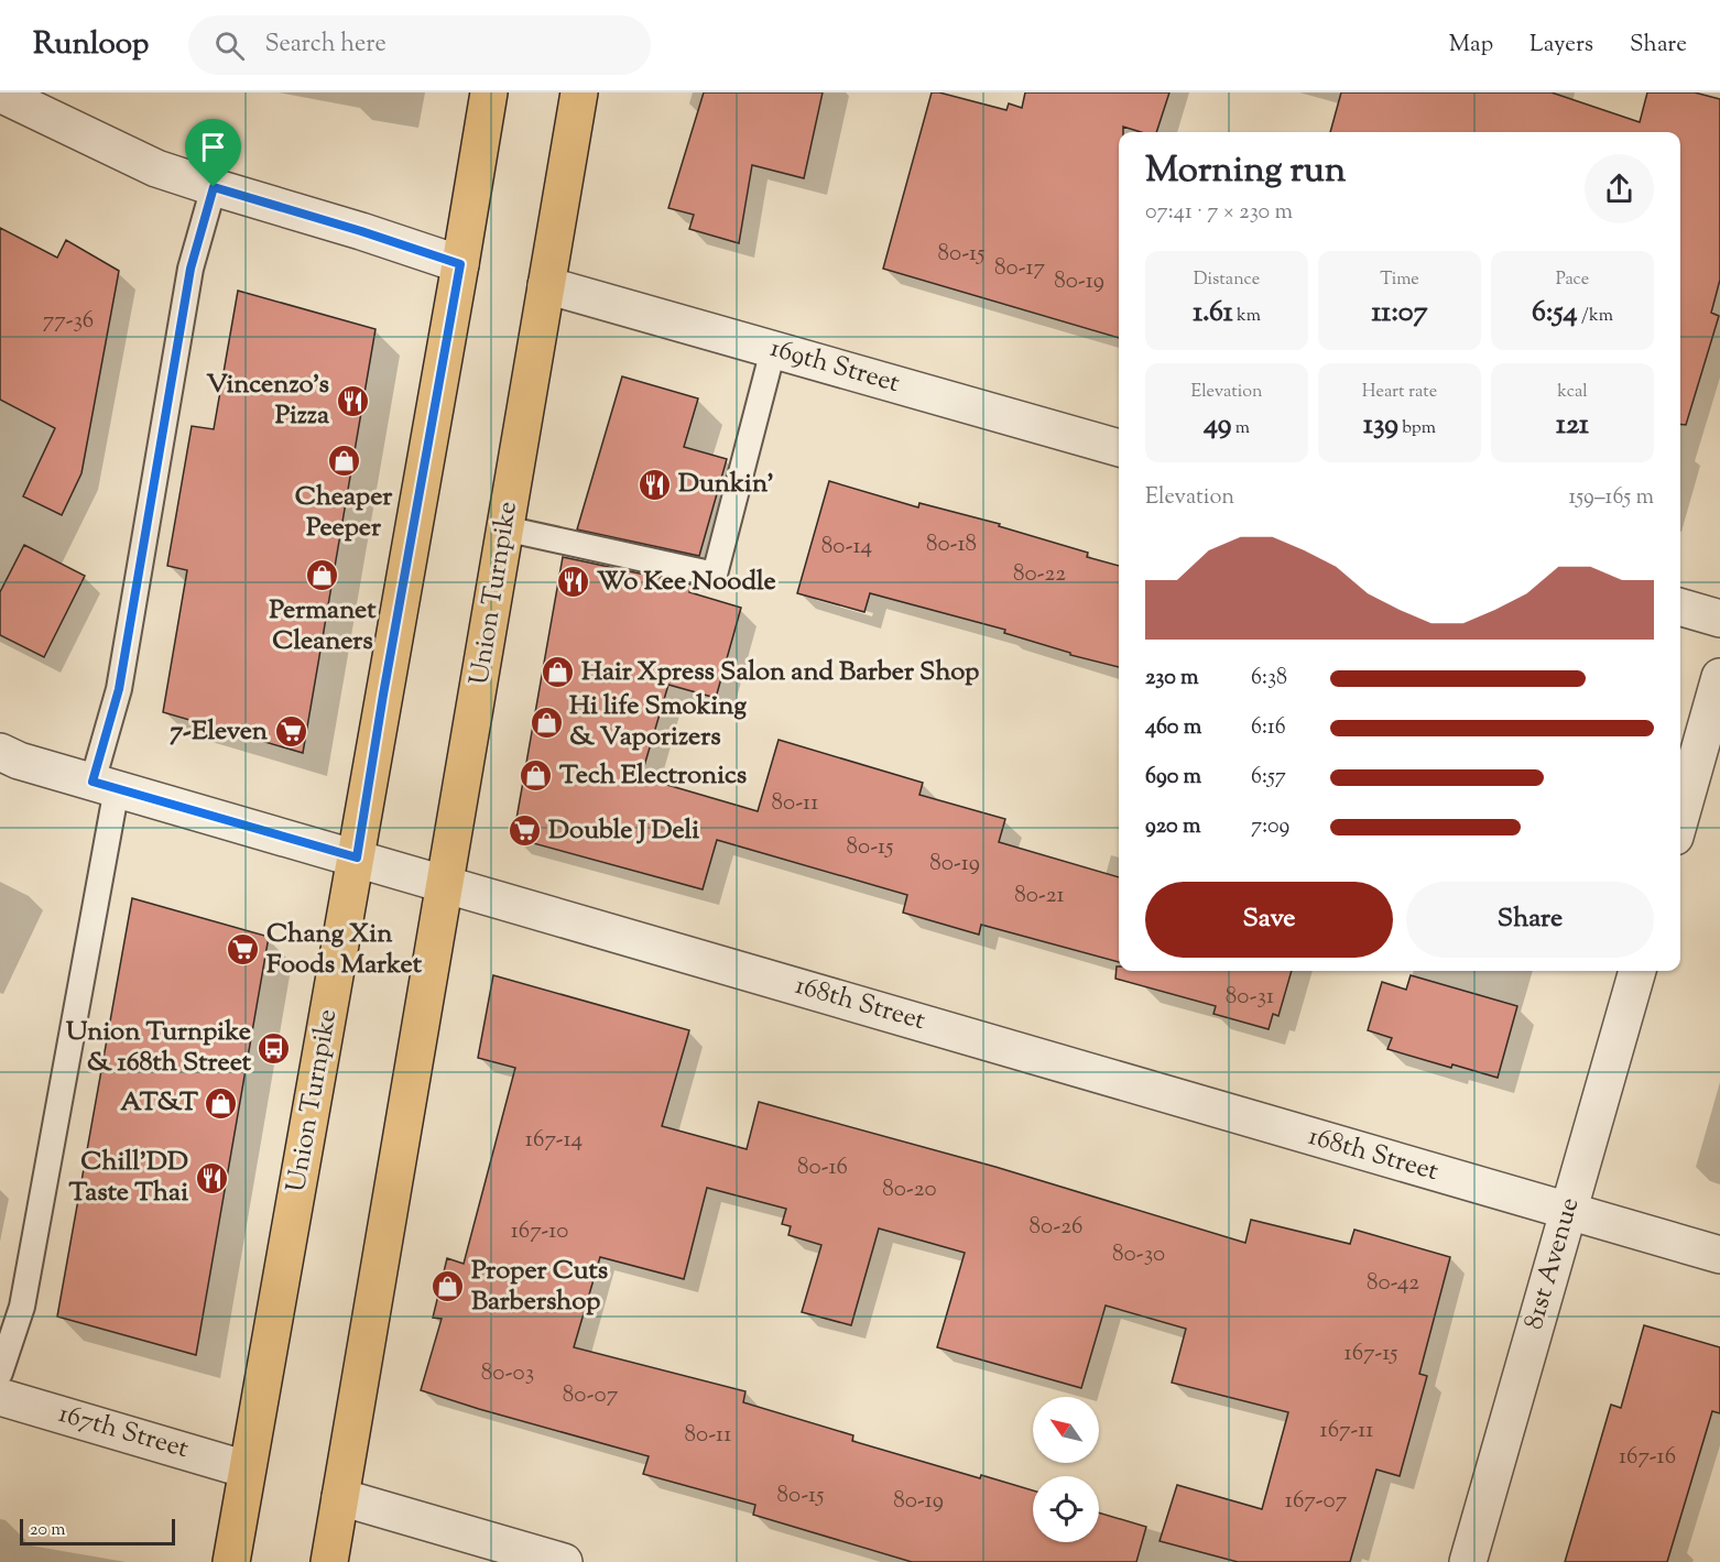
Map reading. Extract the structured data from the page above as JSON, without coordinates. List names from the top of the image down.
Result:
{
  "streets": {
    "main road": ["Union Turnpike"],
    "street": [
      "169th Street",
      "168th Street",
      "81st Avenue",
      "167th Street"
    ]
  },
  "crossings": [
    ["169th Street", "Union Turnpike"],
    ["Union Turnpike", "168th Street"],
    ["Union Turnpike", "167th Street"],
    ["168th Street", "81st Avenue"]
  ],
  "places": {
    "restaurant": [
      "Vincenzo's Pizza",
      "Dunkin'",
      "Wo Kee Noodle",
      "Chill'DD Taste Thai"
    ],
    "shop": [
      "Cheaper Peeper",
      "Permanet Cleaners",
      "Hair Xpress Salon and Barber Shop",
      "Hi life Smoking & Vaporizers",
      "Tech Electronics",
      "AT&T",
      "Proper Cuts Barbershop"
    ],
    "supermarket": ["7-Eleven", "Double J Deli", "Chang Xin Foods Market"],
    "bus stop": ["Union Turnpike & 168th Street"]
  },
  "house_numbers": [
    "80-15",
    "80-17",
    "80-19",
    "77-36",
    "80-18",
    "80-14",
    "80-22",
    "80-11",
    "80-15",
    "80-19",
    "80-21",
    "80-31",
    "167-14",
    "80-16",
    "80-20",
    "80-26",
    "167-10",
    "80-30",
    "80-42",
    "167-15",
    "80-03",
    "80-07",
    "167-11",
    "80-11",
    "167-16",
    "80-15",
    "80-19",
    "167-07"
  ],
  "scale_bar": "20 m",
  "north": "top left",
  "page": {
    "header": "Runloop",
    "search": "Search here",
    "nav": ["Map", "Layers", "Share"],
    "heading": ["Morning run", "07:41 · 7 × 230 m"],
    "stats": [
      ["Distance", "1.61 km"],
      ["Time", "11:07"],
      ["Pace", "6:54 /km"],
      ["Elevation", "49 m"],
      ["Heart rate", "139 bpm"],
      ["kcal", "121"]
    ],
    "chart": ["Elevation", "159–165 m"],
    "list": [
      {
        "name": "230 m",
        "note": "6:38"
      },
      {
        "name": "460 m",
        "note": "6:16"
      },
      {
        "name": "690 m",
        "note": "6:57"
      },
      {
        "name": "920 m",
        "note": "7:09"
      }
    ],
    "buttons": ["Save", "Share"],
    "scale": "20 m"
  }
}
